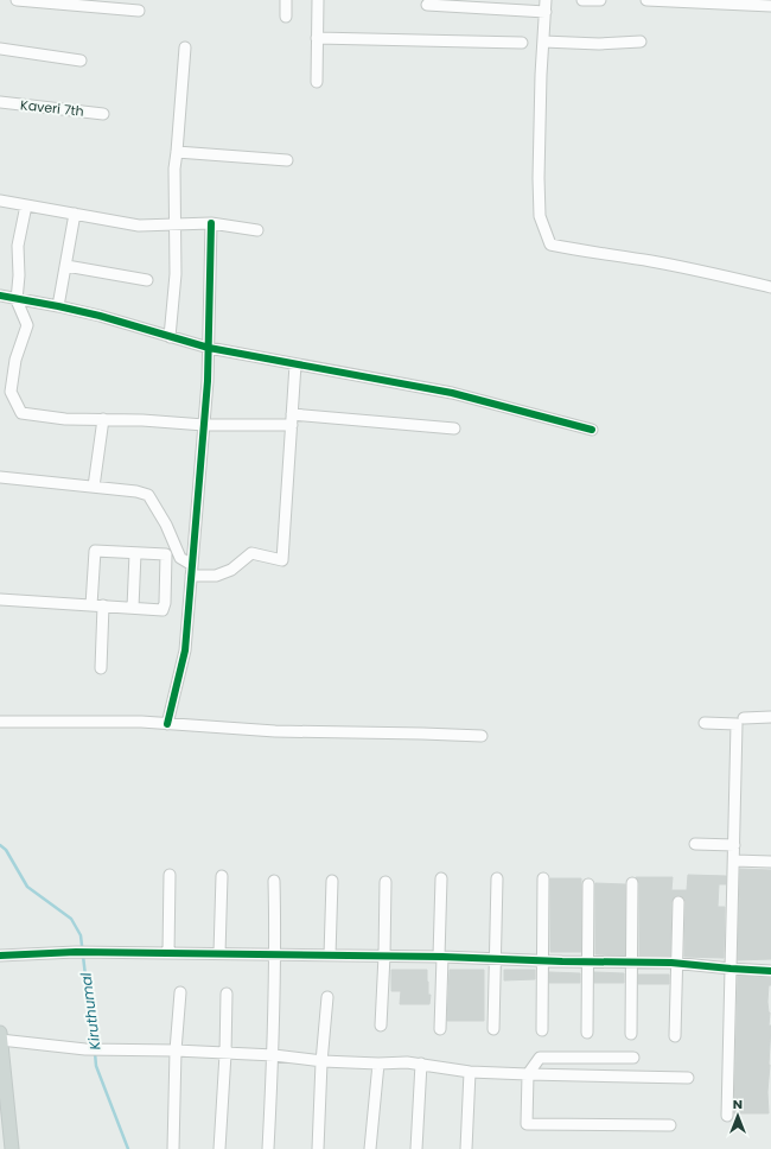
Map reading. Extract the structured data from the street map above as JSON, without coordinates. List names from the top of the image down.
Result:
{
  "streets": {
    "street": ["Kaveri 7th"]
  },
  "water": ["Kiruthumal"],
  "north": "top"
}
